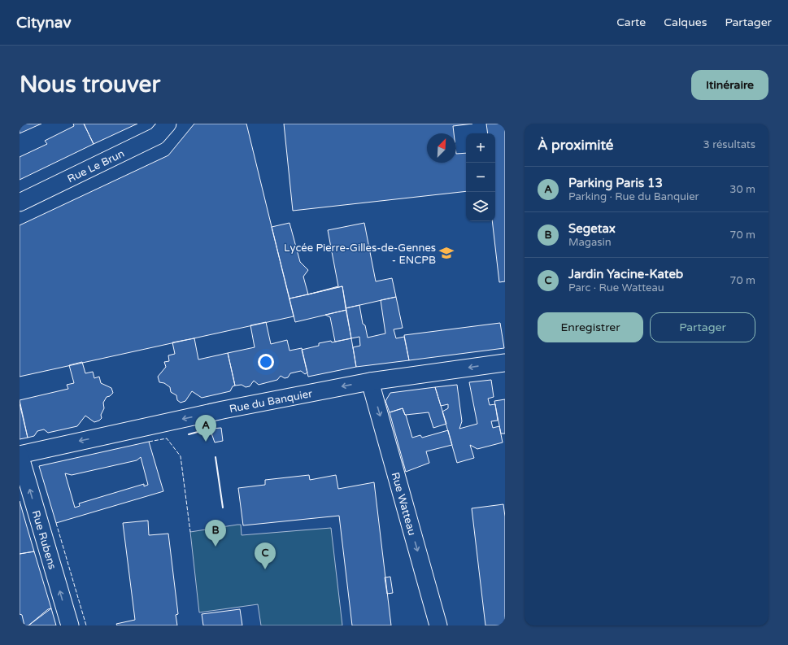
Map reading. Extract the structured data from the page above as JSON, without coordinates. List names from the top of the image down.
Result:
{
  "streets": {
    "street": [
      "Rue Le Brun",
      "Rue du Banquier",
      "Rue Watteau",
      "Rue Rubens"
    ]
  },
  "crossings": [
    ["Rue du Banquier", "Rue Watteau"],
    ["Rue du Banquier", "Rue Rubens"]
  ],
  "one_way": ["Rue du Banquier", "Rue Watteau", "Rue Rubens"],
  "places": {
    "school or university": ["Lycée Pierre-Gilles-de-Gennes - ENCPB"]
  },
  "north": "top right",
  "page": {
    "header": "Citynav",
    "nav": ["Carte", "Calques", "Partager"],
    "buttons": [
      "Itinéraire",
      ["Enregistrer", "Partager"]
    ],
    "title": "Nous trouver",
    "heading": ["À proximité", "3 résultats"],
    "map_buttons": ["+", "−"],
    "list": [
      {
        "mark": "A",
        "name": "Parking Paris 13",
        "note": "Parking · Rue du Banquier",
        "value": "30 m"
      },
      {
        "mark": "B",
        "name": "Segetax",
        "note": "Magasin",
        "value": "70 m"
      },
      {
        "mark": "C",
        "name": "Jardin Yacine-Kateb",
        "note": "Parc · Rue Watteau",
        "value": "70 m"
      }
    ],
    "pins": ["A", "B", "C"]
  }
}
